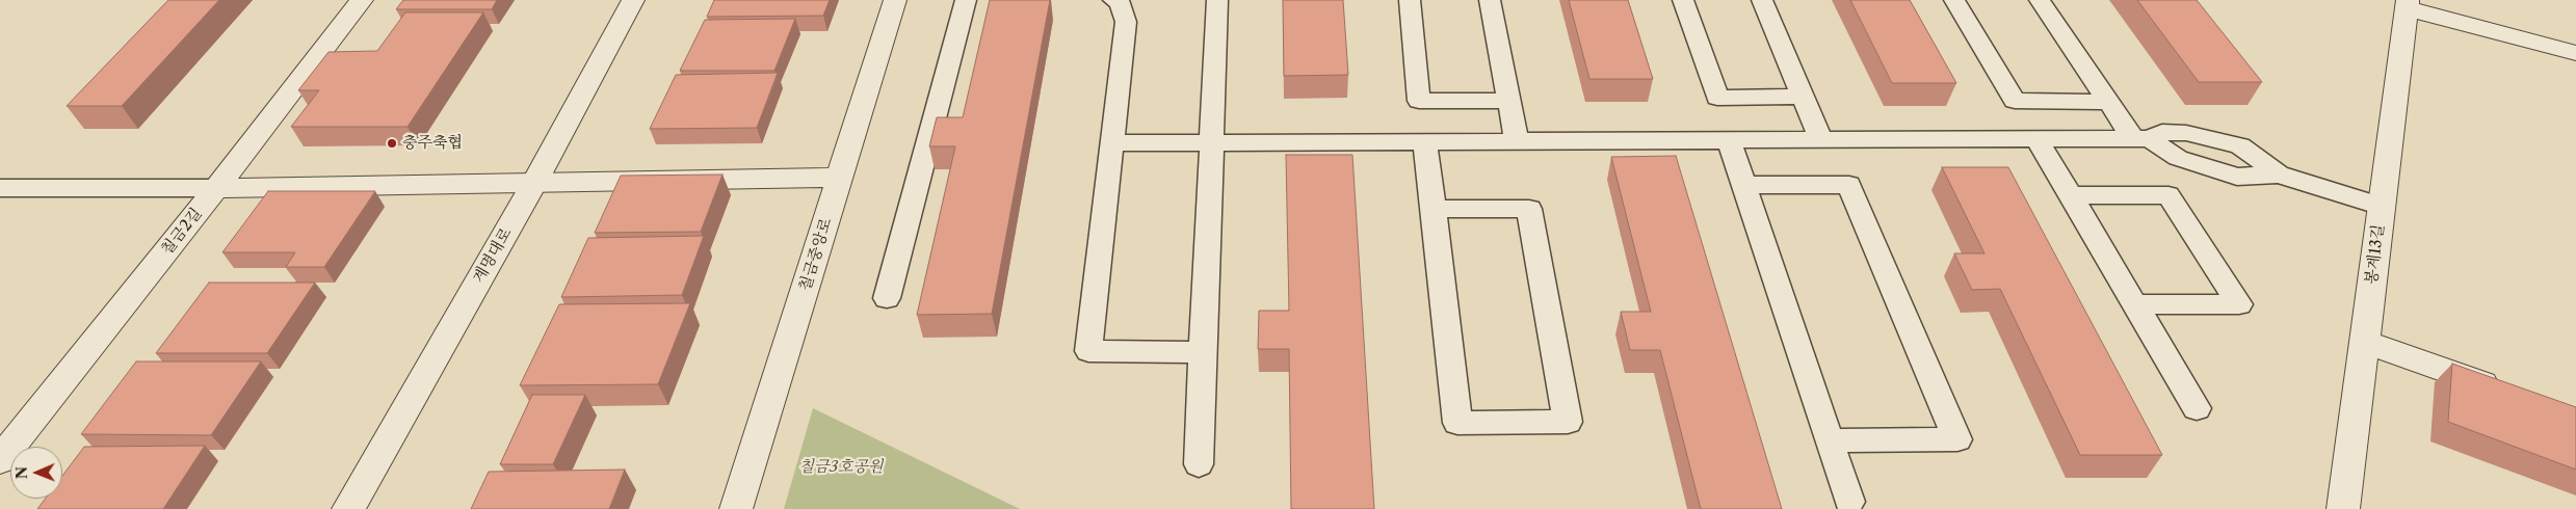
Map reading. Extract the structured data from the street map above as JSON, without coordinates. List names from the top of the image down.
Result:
{
  "streets": {
    "street": [
      "칠금2길",
      "칠금중앙로",
      "봉계13길",
      "계명대로"
    ]
  },
  "parks": ["칠금3호공원"],
  "places": ["충주축협"],
  "north": "left"
}
